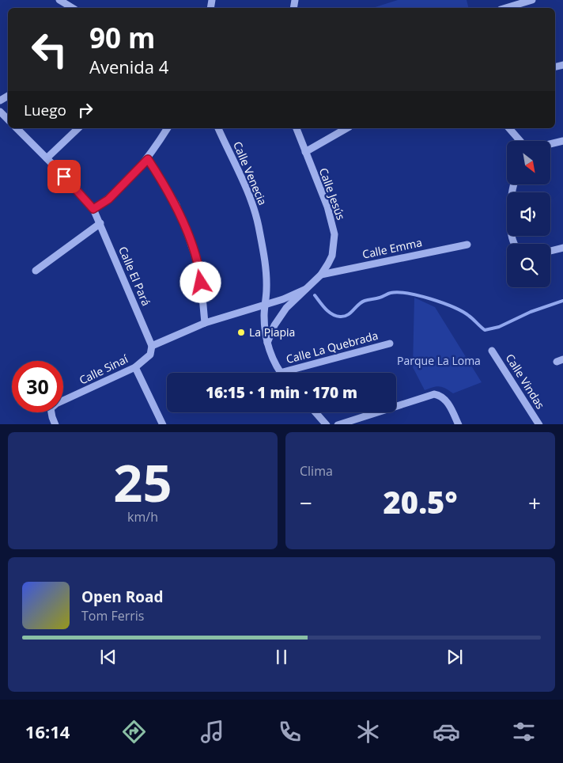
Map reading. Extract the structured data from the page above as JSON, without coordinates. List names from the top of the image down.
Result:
{
  "streets": {
    "street": [
      "Calle Venecia",
      "Calle Jesús",
      "Calle Emma",
      "Calle El Pará",
      "Calle La Quebrada",
      "Calle Sinaí",
      "Calle Vindas"
    ]
  },
  "crossings": [
    ["Calle Jesús", "Calle Emma"],
    ["Calle El Pará", "Calle Sinaí"]
  ],
  "parks": ["Parque La Loma"],
  "places": ["La Piapia"],
  "north": "bottom right",
  "page": {
    "turn": ["90 m", "Avenida 4"],
    "then": "Luego",
    "limit": "30",
    "trip": "16:15 · 1 min · 170 m",
    "tile": [
      ["25", "km/h"],
      "Clima"
    ],
    "heat": ["−", "20.5°", "+"],
    "song": ["Open Road", "Tom Ferris"],
    "tabs": "16:14"
  }
}
